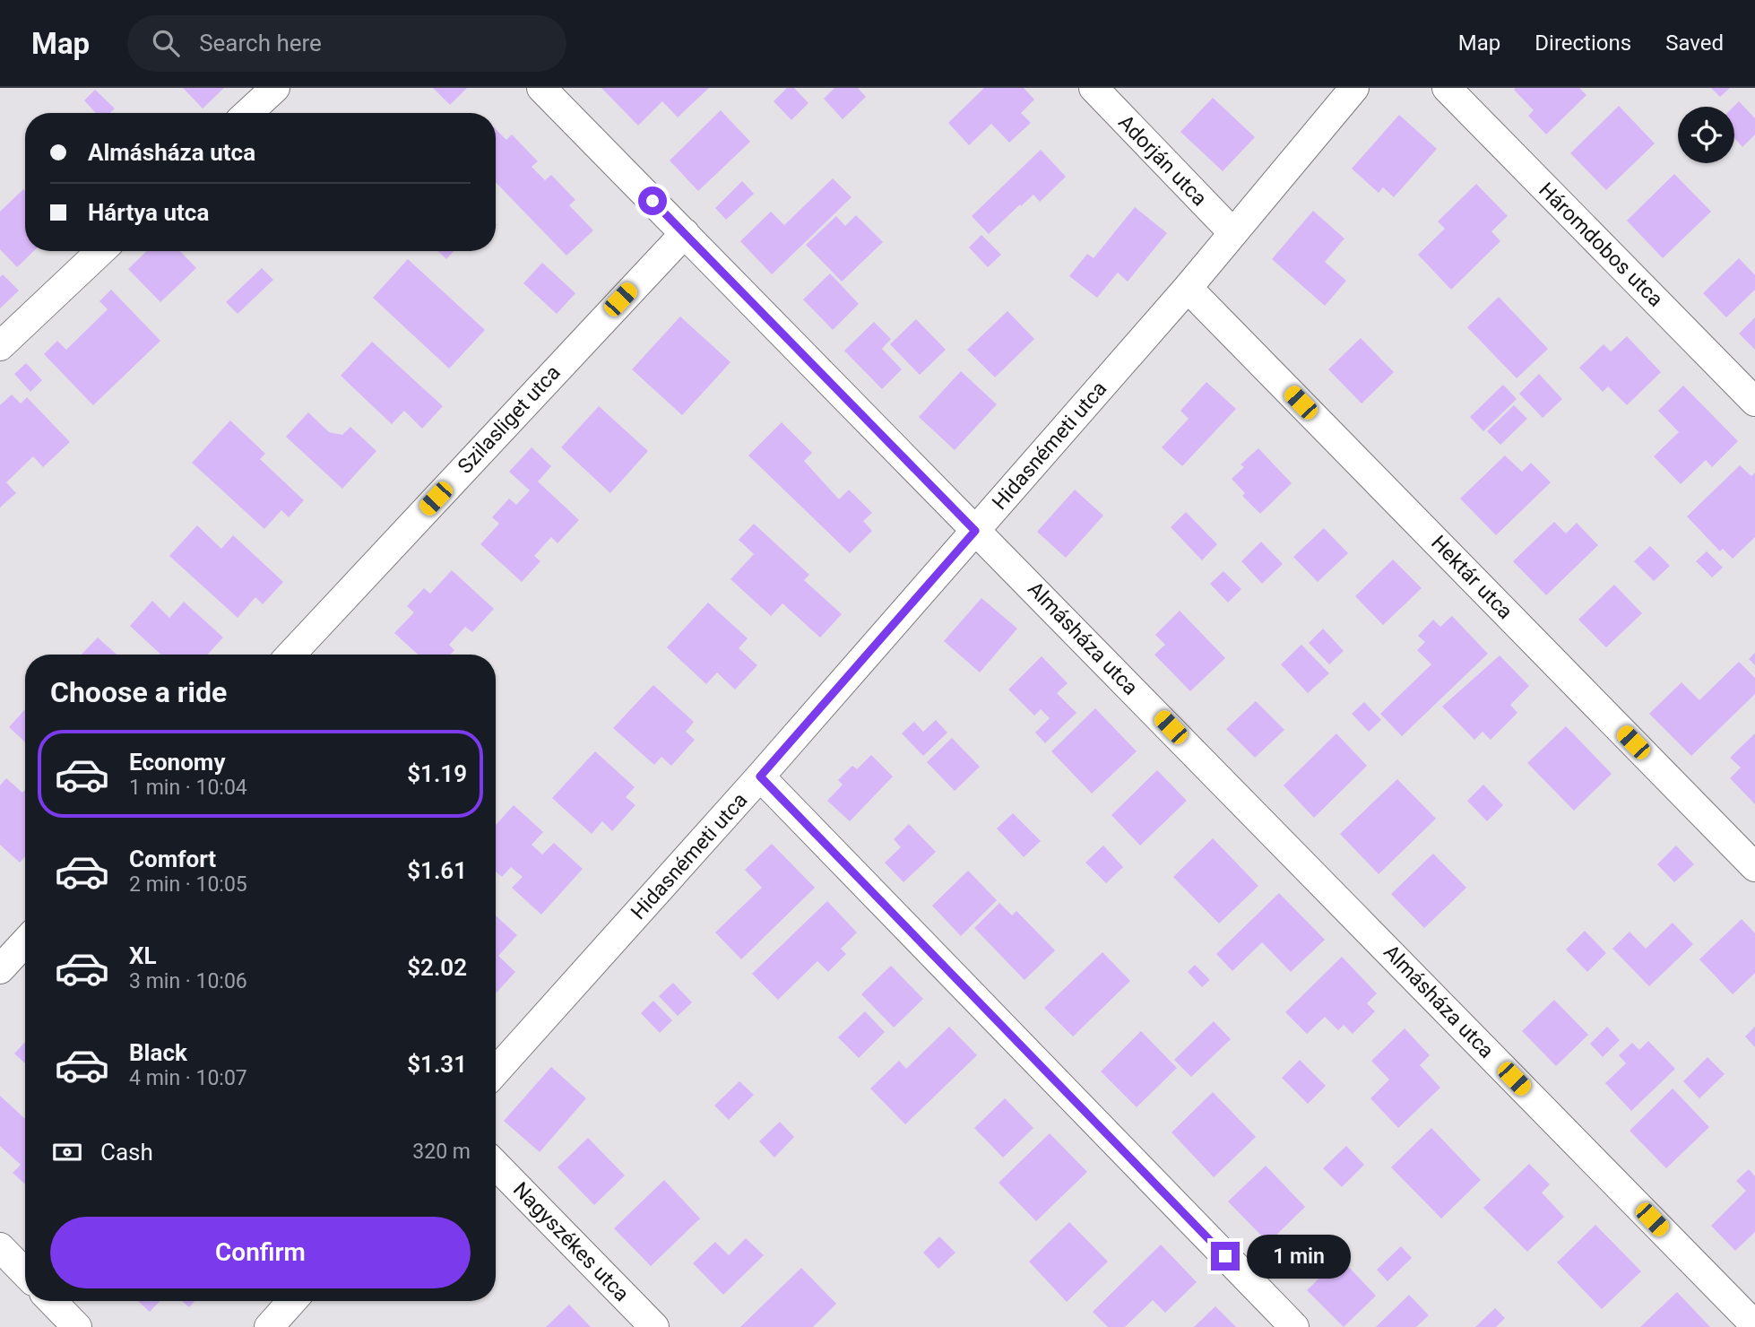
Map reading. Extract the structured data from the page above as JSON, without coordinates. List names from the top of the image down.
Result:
{
  "streets": {
    "street": [
      "Adorján utca",
      "Háromdobos utca",
      "Szilasliget utca",
      "Hidasnémeti utca",
      "Hektár utca",
      "Almásháza utca",
      "Nagyszékes utca"
    ]
  },
  "crossings": [
    ["Adorján utca", "Hidasnémeti utca"],
    ["Szilasliget utca", "Almásháza utca"],
    ["Hidasnémeti utca", "Hektár utca"],
    ["Hidasnémeti utca", "Almásháza utca"]
  ],
  "page": {
    "header": "Map",
    "search": "Search here",
    "nav": ["Map", "Directions", "Saved"],
    "banner": ["Almásháza utca", "Hártya utca"],
    "heading": "Choose a ride",
    "list": [
      {
        "name": "Economy",
        "note": "1 min · 10:04",
        "value": "$1.19"
      },
      {
        "name": "Comfort",
        "note": "2 min · 10:05",
        "value": "$1.61"
      },
      {
        "name": "XL",
        "note": "3 min · 10:06",
        "value": "$2.02"
      },
      {
        "name": "Black",
        "note": "4 min · 10:07",
        "value": "$1.31"
      }
    ],
    "pay": ["Cash", "320 m"],
    "buttons": "Confirm",
    "bubble": "1 min"
  }
}
